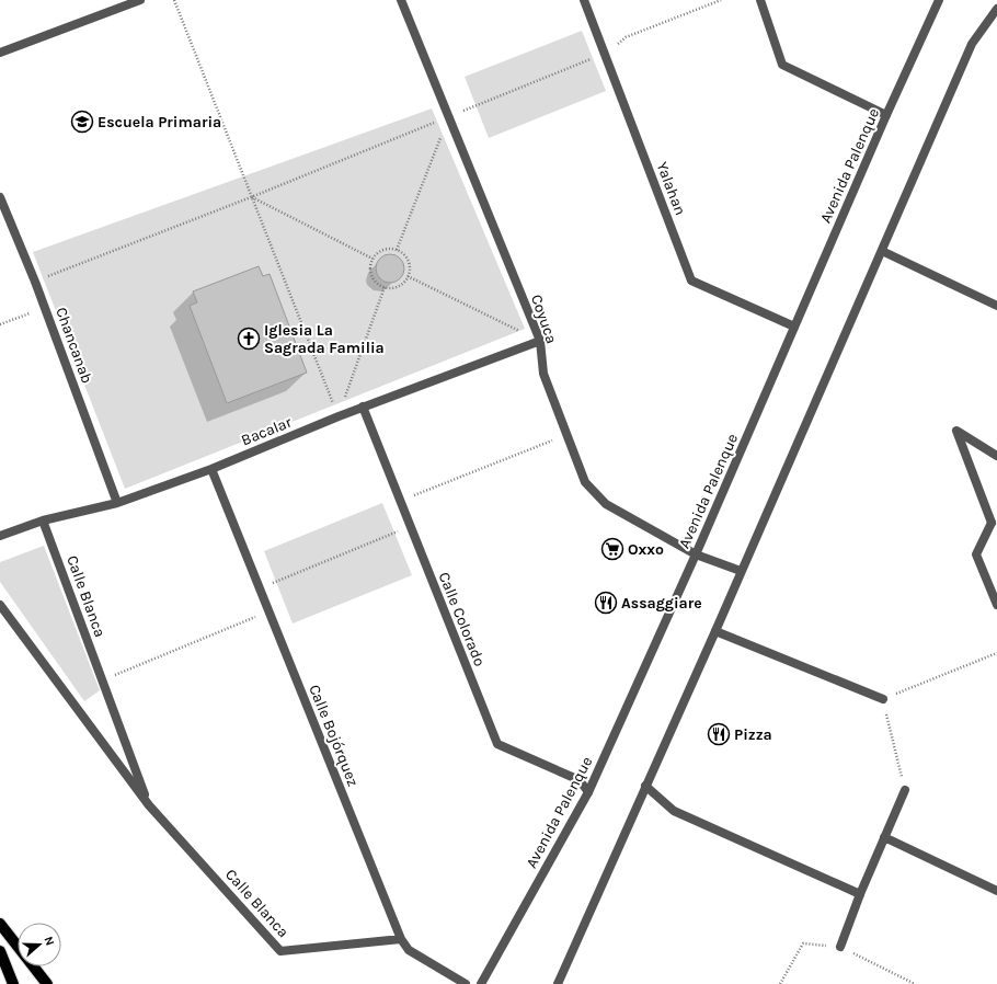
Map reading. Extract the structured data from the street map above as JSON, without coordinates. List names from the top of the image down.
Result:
{
  "streets": {
    "street": [
      "Avenida Palenque",
      "Yalahan",
      "Coyuca",
      "Chancanab",
      "Bacalar",
      "Calle Blanca",
      "Calle Colorado",
      "Calle Bojórquez"
    ]
  },
  "crossings": [
    ["Avenida Palenque", "Yalahan"],
    ["Avenida Palenque", "Coyuca"],
    ["Avenida Palenque", "Calle Colorado"],
    ["Coyuca", "Bacalar"],
    ["Chancanab", "Bacalar"],
    ["Bacalar", "Calle Blanca"],
    ["Bacalar", "Calle Colorado"],
    ["Bacalar", "Calle Bojórquez"],
    ["Calle Blanca", "Calle Bojórquez"]
  ],
  "places": {
    "school or university": ["Escuela Primaria"],
    "church": ["Iglesia La Sagrada Familia"],
    "supermarket": ["Oxxo"],
    "restaurant": ["Assaggiare", "Pizza"]
  },
  "north": "right"
}
